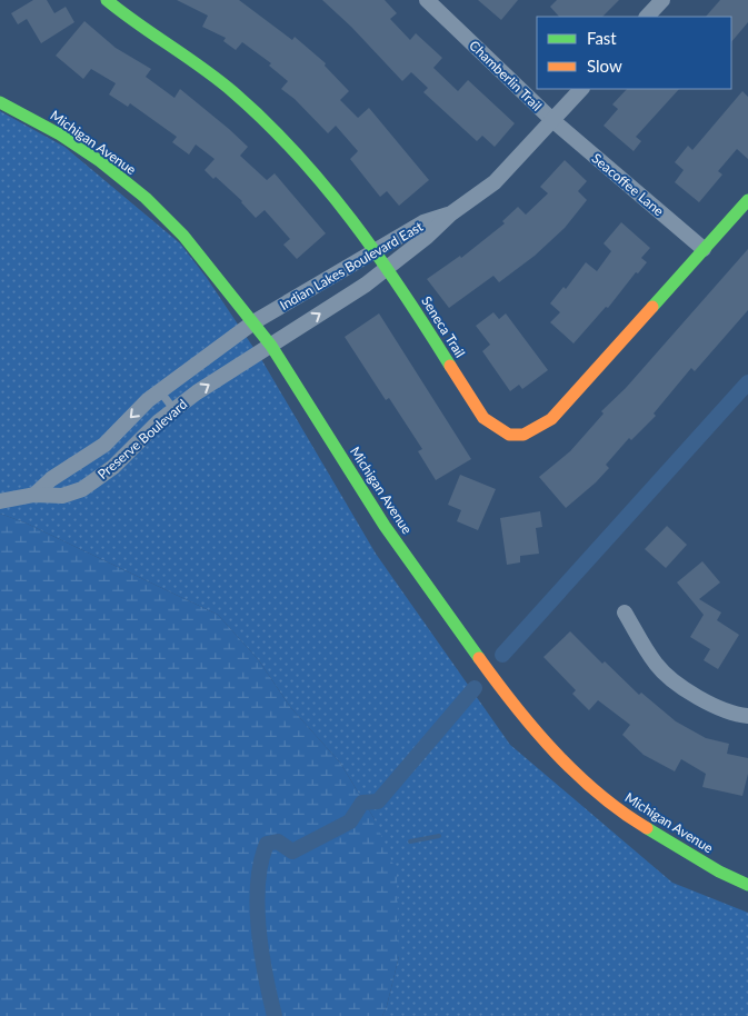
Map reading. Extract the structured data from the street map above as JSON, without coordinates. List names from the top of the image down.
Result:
{
  "streets": {
    "street": [
      "Chamberlin Trail",
      "Michigan Avenue",
      "Seacoffee Lane",
      "Indian Lakes Boulevard East",
      "Seneca Trail",
      "Preserve Boulevard"
    ]
  },
  "crossings": [
    ["Chamberlin Trail", "Seacoffee Lane"],
    ["Chamberlin Trail", "Indian Lakes Boulevard East"],
    ["Michigan Avenue", "Indian Lakes Boulevard East"],
    ["Michigan Avenue", "Preserve Boulevard"],
    ["Seacoffee Lane", "Indian Lakes Boulevard East"],
    ["Seacoffee Lane", "Seneca Trail"],
    ["Indian Lakes Boulevard East", "Seneca Trail"],
    ["Indian Lakes Boulevard East", "Preserve Boulevard"]
  ],
  "legend": ["Fast", "Slow"]
}
